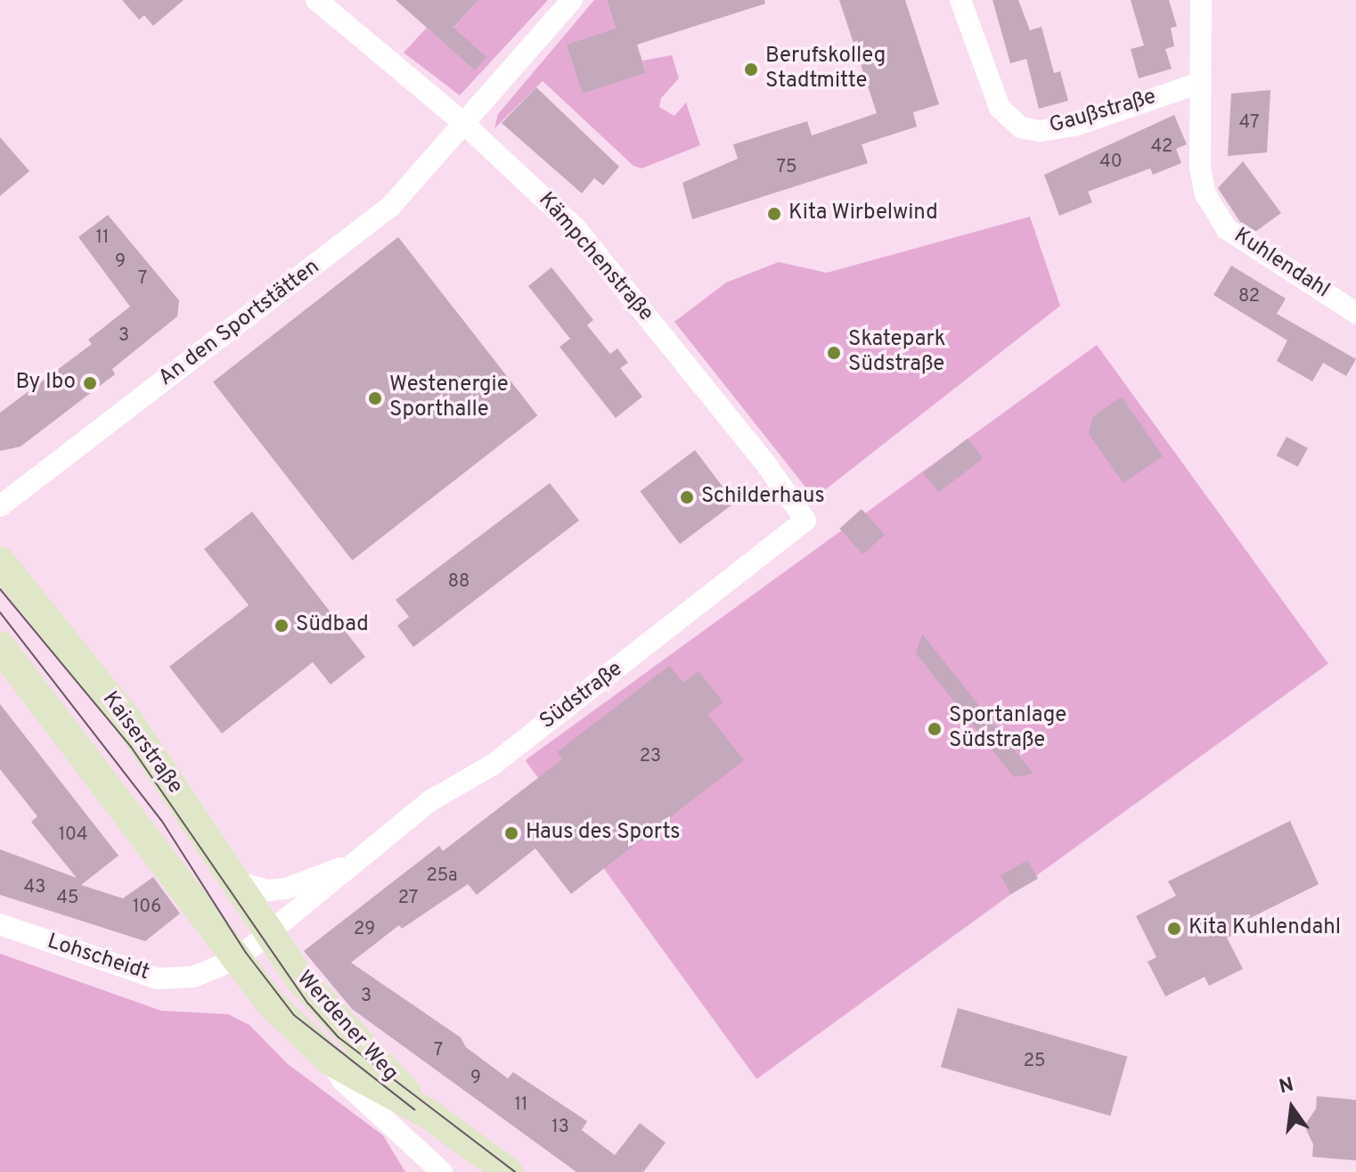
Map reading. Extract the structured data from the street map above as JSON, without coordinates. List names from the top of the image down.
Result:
{
  "streets": {
    "main road": ["Kaiserstraße", "Werdener Weg"],
    "street": [
      "Gaußstraße",
      "Kämpchenstraße",
      "Kuhlendahl",
      "An den Sportstätten",
      "Südstraße",
      "Lohscheidt"
    ]
  },
  "crossings": [
    ["Gaußstraße", "Kuhlendahl"],
    ["Kämpchenstraße", "An den Sportstätten"],
    ["Kämpchenstraße", "Südstraße"],
    ["Südstraße", "Kaiserstraße"],
    ["Südstraße", "Lohscheidt"],
    ["Südstraße", "Werdener Weg"],
    ["Kaiserstraße", "Werdener Weg"],
    ["Lohscheidt", "Werdener Weg"]
  ],
  "places": [
    "Berufskolleg Stadtmitte",
    "Kita Wirbelwind",
    "Skatepark Südstraße",
    "By Ibo",
    "Westenergie Sporthalle",
    "Schilderhaus",
    "Südbad",
    "Sportanlage Südstraße",
    "Haus des Sports",
    "Kita Kuhlendahl"
  ],
  "house_numbers": [
    "47",
    "42",
    "40",
    "75",
    "11",
    "9",
    "7",
    "82",
    "3",
    "88",
    "23",
    "104",
    "25a",
    "43",
    "45",
    "27",
    "106",
    "29",
    "3",
    "7",
    "25",
    "9",
    "11",
    "13"
  ],
  "north": "top"
}
